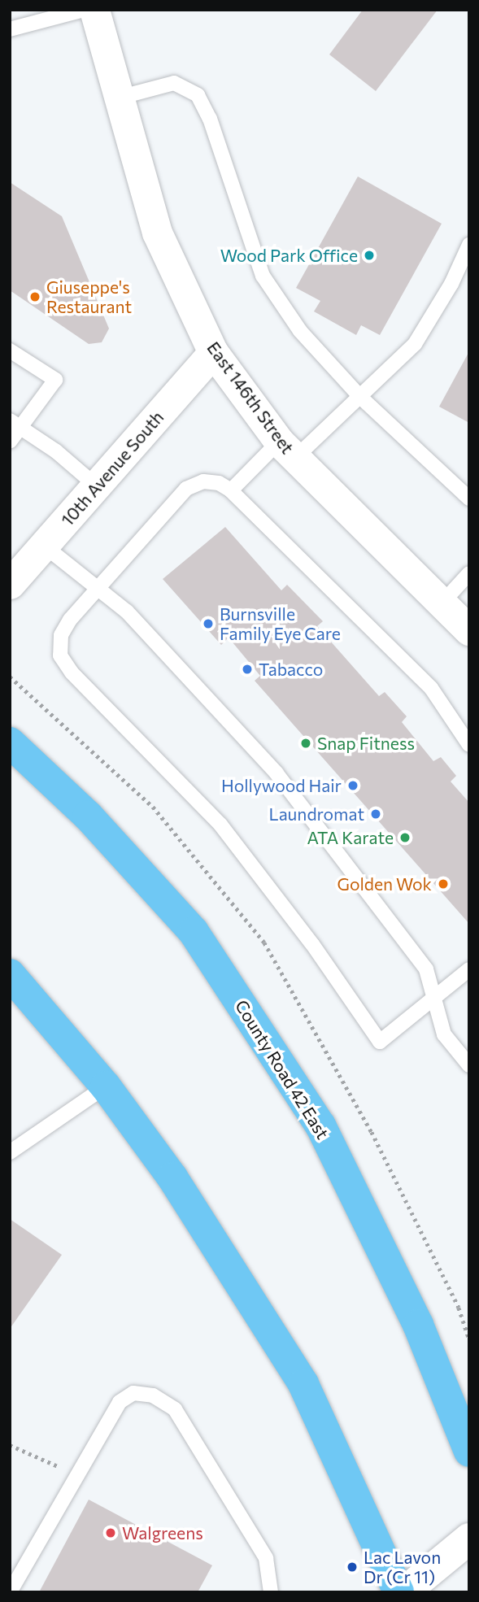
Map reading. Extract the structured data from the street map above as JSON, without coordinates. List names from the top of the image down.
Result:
{
  "streets": {
    "highway": ["County Road 42 East"],
    "street": ["East 146th Street", "10th Avenue South"]
  },
  "crossings": [
    ["East 146th Street", "10th Avenue South"]
  ],
  "places": [
    "Wood Park Office",
    "Giuseppe's Restaurant",
    "Burnsville Family Eye Care",
    "Tabacco",
    "Snap Fitness",
    "Hollywood Hair",
    "Laundromat",
    "ATA Karate",
    "Golden Wok",
    "Walgreens",
    "Lac Lavon Dr (Cr 11)"
  ]
}
